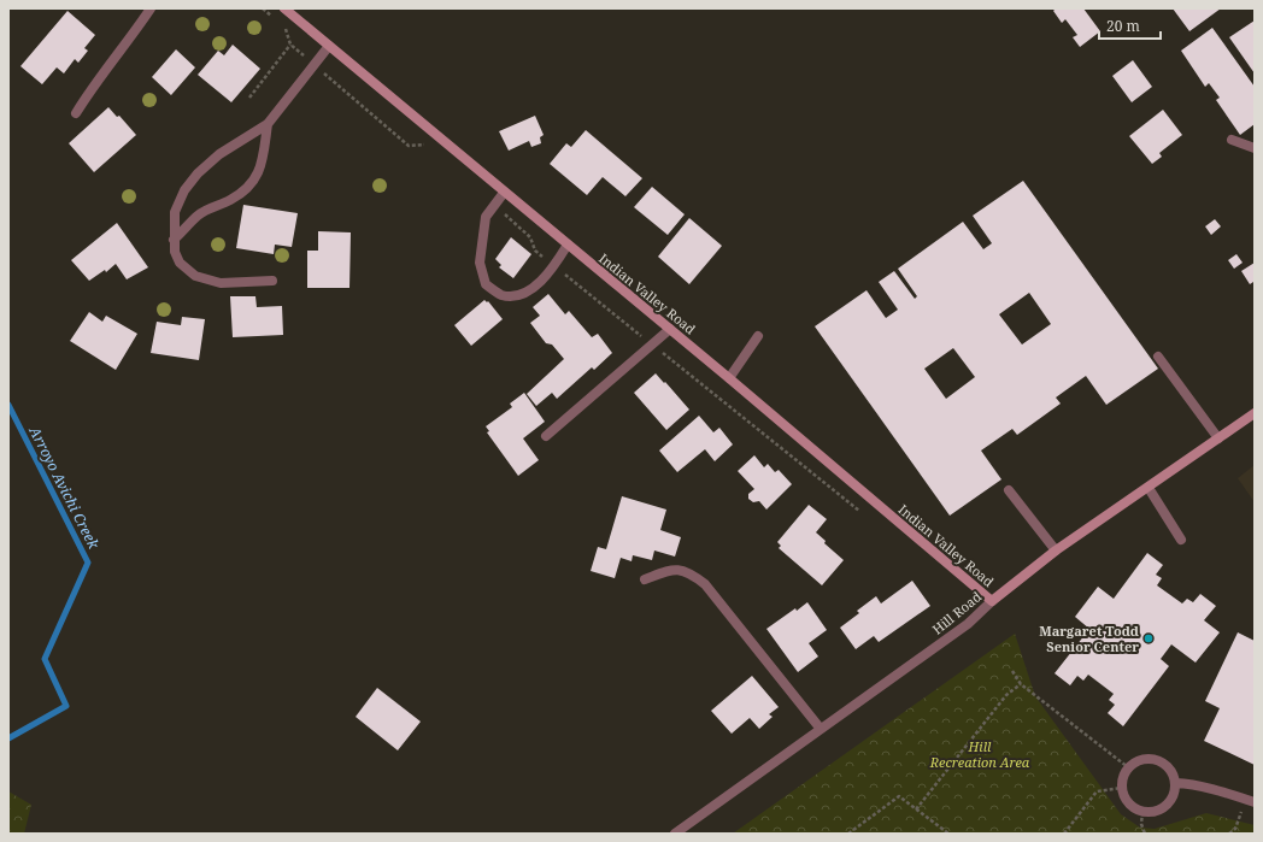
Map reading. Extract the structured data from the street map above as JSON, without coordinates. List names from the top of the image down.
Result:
{
  "streets": {
    "street": ["Indian Valley Road", "Hill Road"]
  },
  "crossings": [
    ["Indian Valley Road", "Hill Road"]
  ],
  "water": ["Arroyo Avichi Creek"],
  "parks": ["Hill Recreation Area"],
  "places": ["Margaret Todd Senior Center"],
  "scale_bar": "20 m"
}
